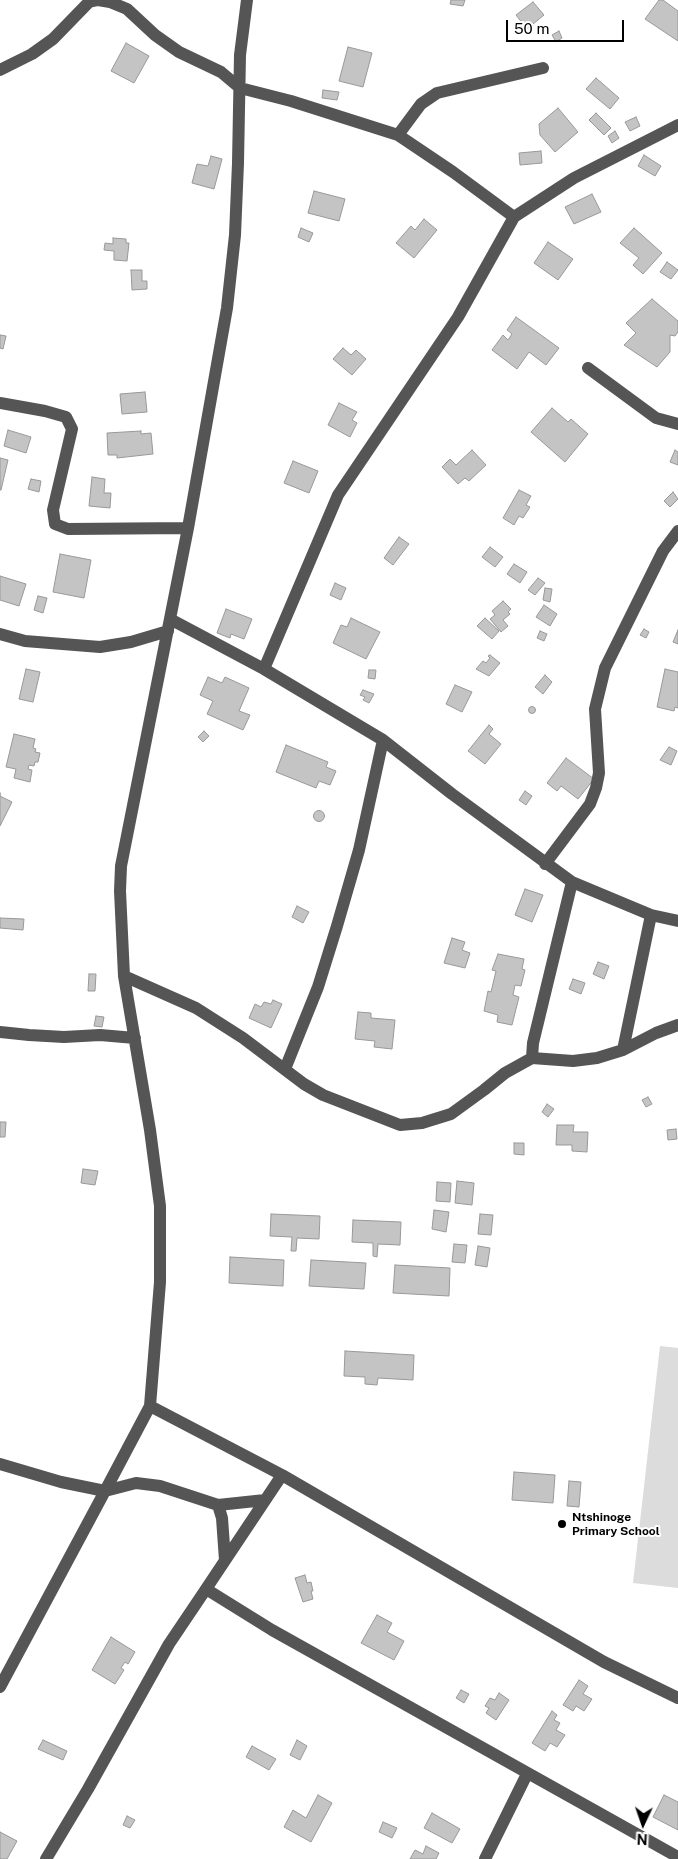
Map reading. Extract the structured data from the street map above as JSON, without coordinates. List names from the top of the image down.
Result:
{
  "places": ["Ntshinoge Primary School"],
  "scale_bar": "50 m",
  "north": "bottom"
}
